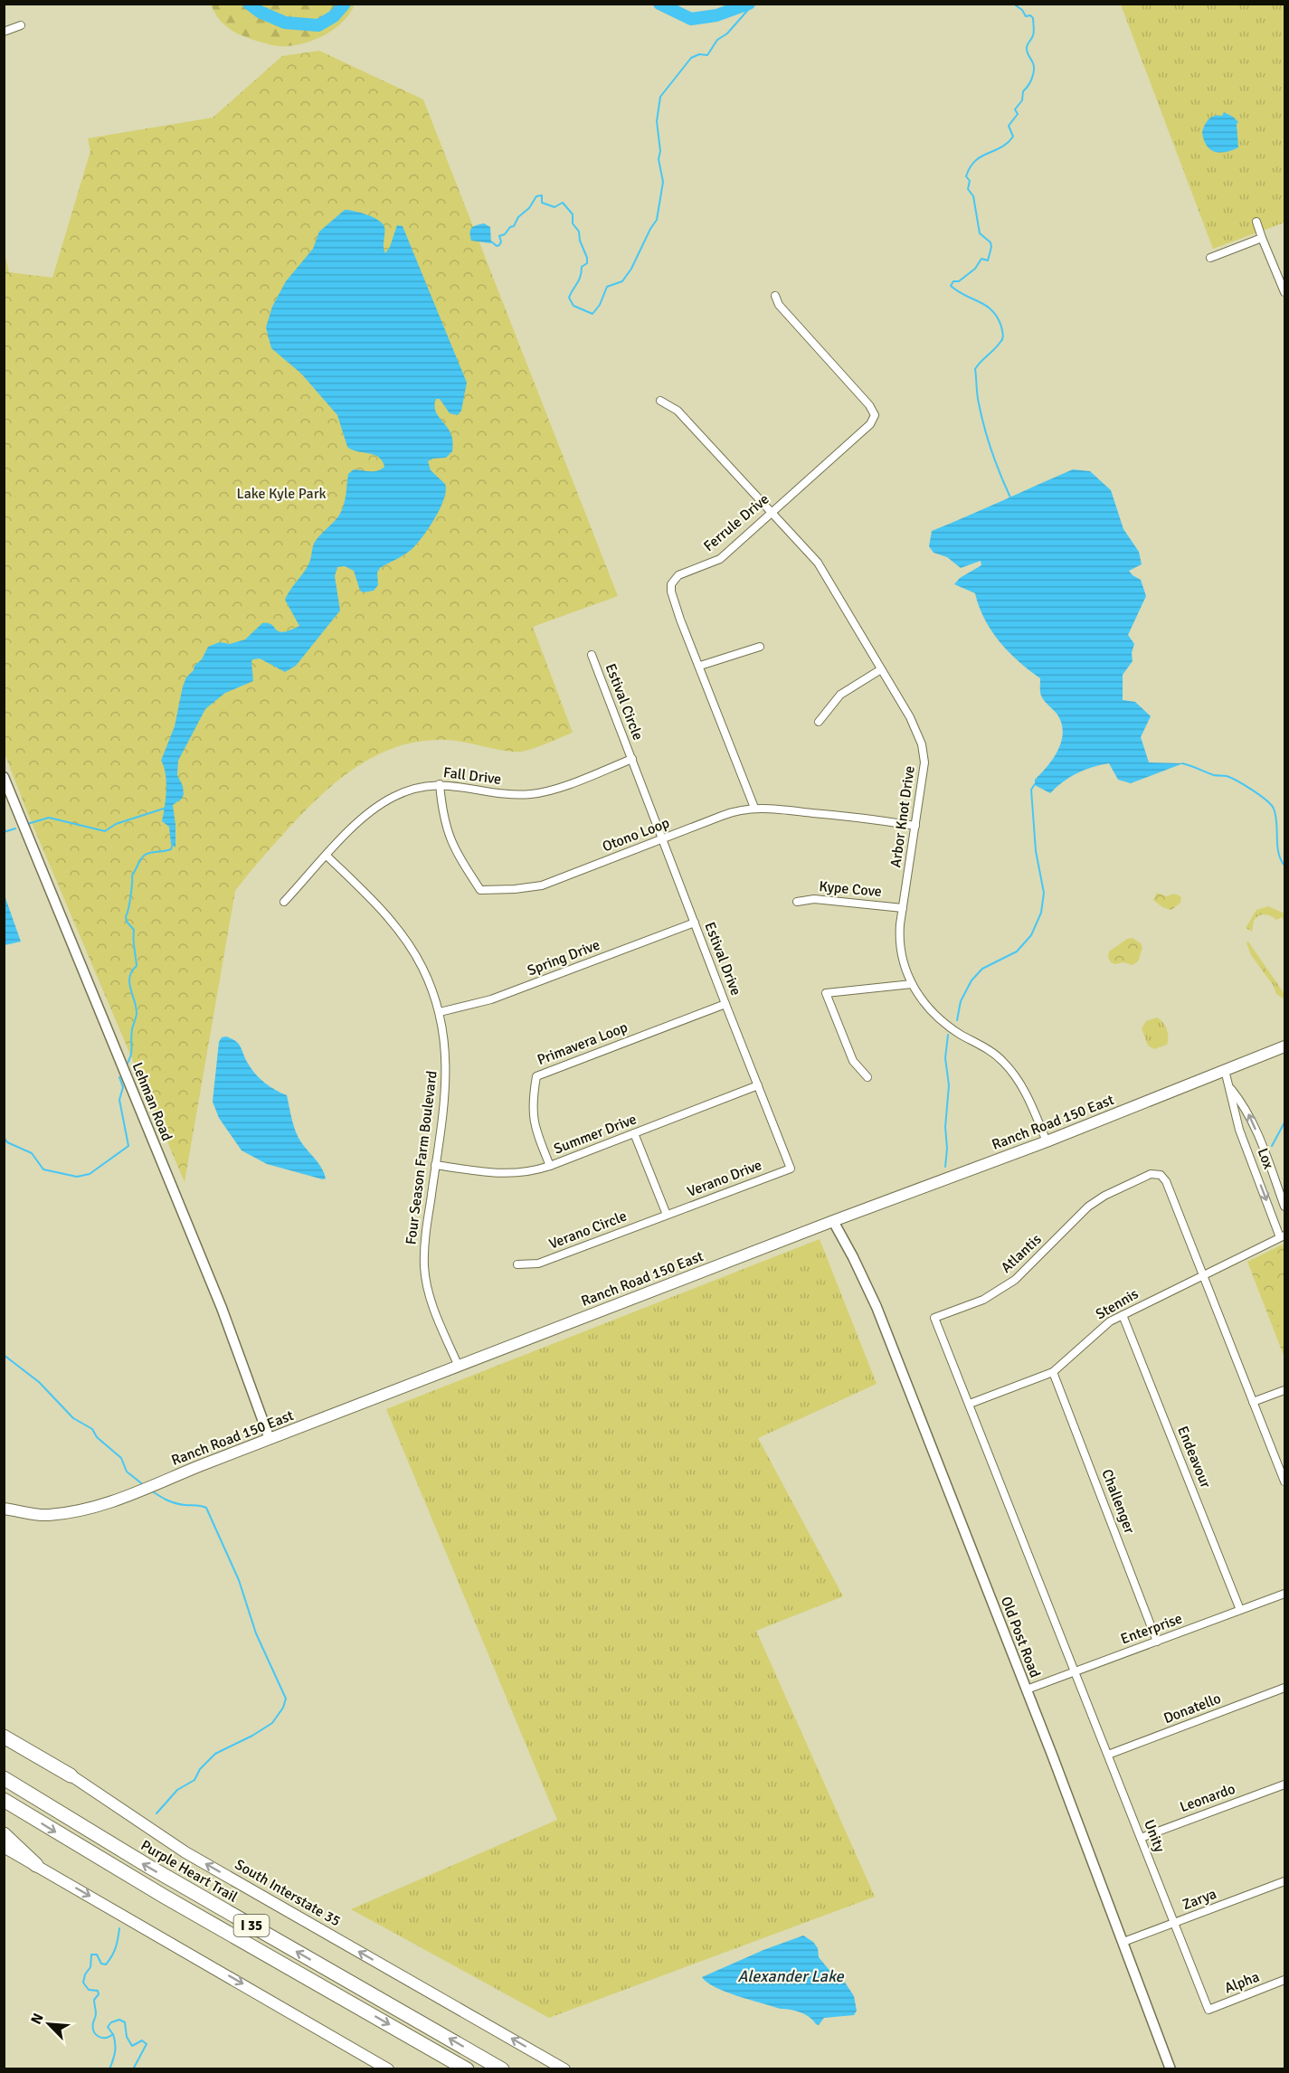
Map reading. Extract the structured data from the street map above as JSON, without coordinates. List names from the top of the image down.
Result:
{
  "streets": {
    "highway": ["Purple Heart Trail", "I 35"],
    "main road": ["Ranch Road 150 East", "South Interstate 35"],
    "street": [
      "Ferrule Drive",
      "Estival Circle",
      "Fall Drive",
      "Arbor Knot Drive",
      "Otono Loop",
      "Kype Cove",
      "Spring Drive",
      "Estival Drive",
      "Primavera Loop",
      "Lehman Road",
      "Summer Drive",
      "Four Season Farm Boulevard",
      "Lox",
      "Verano Drive",
      "Verano Circle",
      "Atlantis",
      "Stennis",
      "Endeavour",
      "Challenger",
      "Enterprise",
      "Old Post Road",
      "Donatello",
      "Leonardo",
      "Unity",
      "Zarya",
      "Alpha"
    ]
  },
  "crossings": [
    ["Ferrule Drive", "Arbor Knot Drive"],
    ["Ferrule Drive", "Otono Loop"],
    ["Estival Circle", "Fall Drive"],
    ["Estival Circle", "Estival Drive"],
    ["Fall Drive", "Otono Loop"],
    ["Fall Drive", "Estival Drive"],
    ["Fall Drive", "Four Season Farm Boulevard"],
    ["Arbor Knot Drive", "Otono Loop"],
    ["Arbor Knot Drive", "Kype Cove"],
    ["Arbor Knot Drive", "Ranch Road 150 East"],
    ["Otono Loop", "Estival Drive"],
    ["Spring Drive", "Estival Drive"],
    ["Spring Drive", "Four Season Farm Boulevard"],
    ["Estival Drive", "Primavera Loop"],
    ["Estival Drive", "Summer Drive"],
    ["Estival Drive", "Verano Drive"],
    ["Primavera Loop", "Summer Drive"],
    ["Lehman Road", "Ranch Road 150 East"],
    ["Ranch Road 150 East", "Four Season Farm Boulevard"],
    ["Ranch Road 150 East", "Lox"],
    ["Ranch Road 150 East", "Old Post Road"],
    ["Summer Drive", "Four Season Farm Boulevard"],
    ["Lox", "Stennis"],
    ["Verano Drive", "Verano Circle"],
    ["Atlantis", "Stennis"],
    ["Atlantis", "Enterprise"],
    ["Atlantis", "Unity"],
    ["Stennis", "Endeavour"],
    ["Stennis", "Challenger"],
    ["Endeavour", "Enterprise"],
    ["Challenger", "Enterprise"],
    ["Enterprise", "Old Post Road"],
    ["Enterprise", "Unity"],
    ["Old Post Road", "Zarya"],
    ["Donatello", "Unity"],
    ["Leonardo", "Unity"],
    ["Unity", "Zarya"],
    ["Unity", "Alpha"]
  ],
  "water": ["Alexander Lake"],
  "parks": ["Lake Kyle Park"],
  "north": "top left"
}
